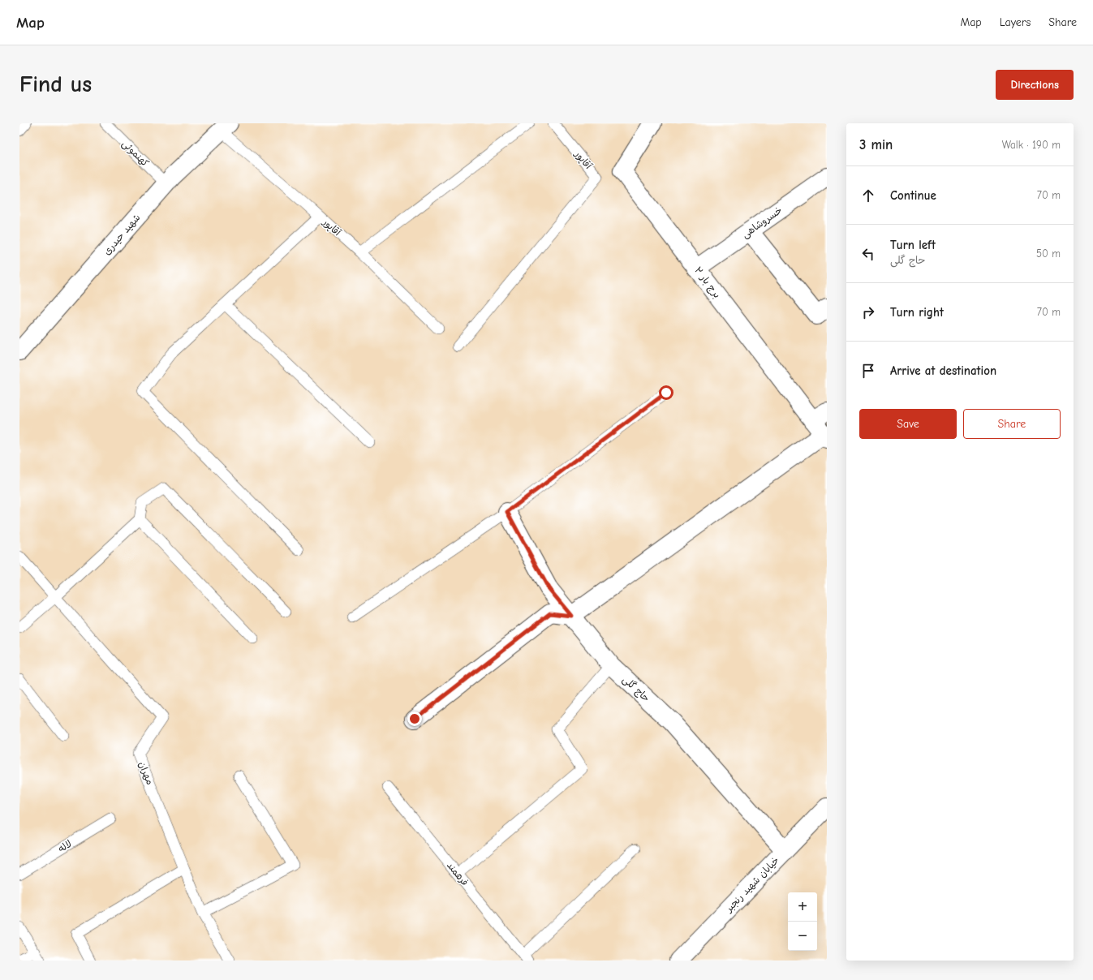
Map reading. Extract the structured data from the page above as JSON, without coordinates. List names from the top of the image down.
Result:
{
  "streets": {
    "street": [
      "خسروشاهی",
      "شهید حیدری",
      "برج بار ۲",
      "حاج گلی",
      "خیابان شهید رنجبر"
    ],
    "lane": [
      "کهنموئی",
      "آقاپور",
      "مهران",
      "لاله",
      "فرهمند"
    ]
  },
  "crossings": [
    ["کهنموئی", "شهید حیدری"],
    ["آقاپور", "شهید حیدری"],
    ["خسروشاهی", "برج بار ۲"],
    ["حاج گلی", "خیابان شهید رنجبر"]
  ],
  "page": {
    "header": "Map",
    "nav": ["Map", "Layers", "Share"],
    "buttons": [
      "Directions",
      ["Save", "Share"]
    ],
    "title": "Find us",
    "heading": ["3 min", "Walk · 190 m"],
    "list": [
      ["Continue", "70 m"],
      ["Turn left", "حاج گلی", "50 m"],
      ["Turn right", "70 m"],
      "Arrive at destination"
    ],
    "map_buttons": ["+", "−"]
  }
}
